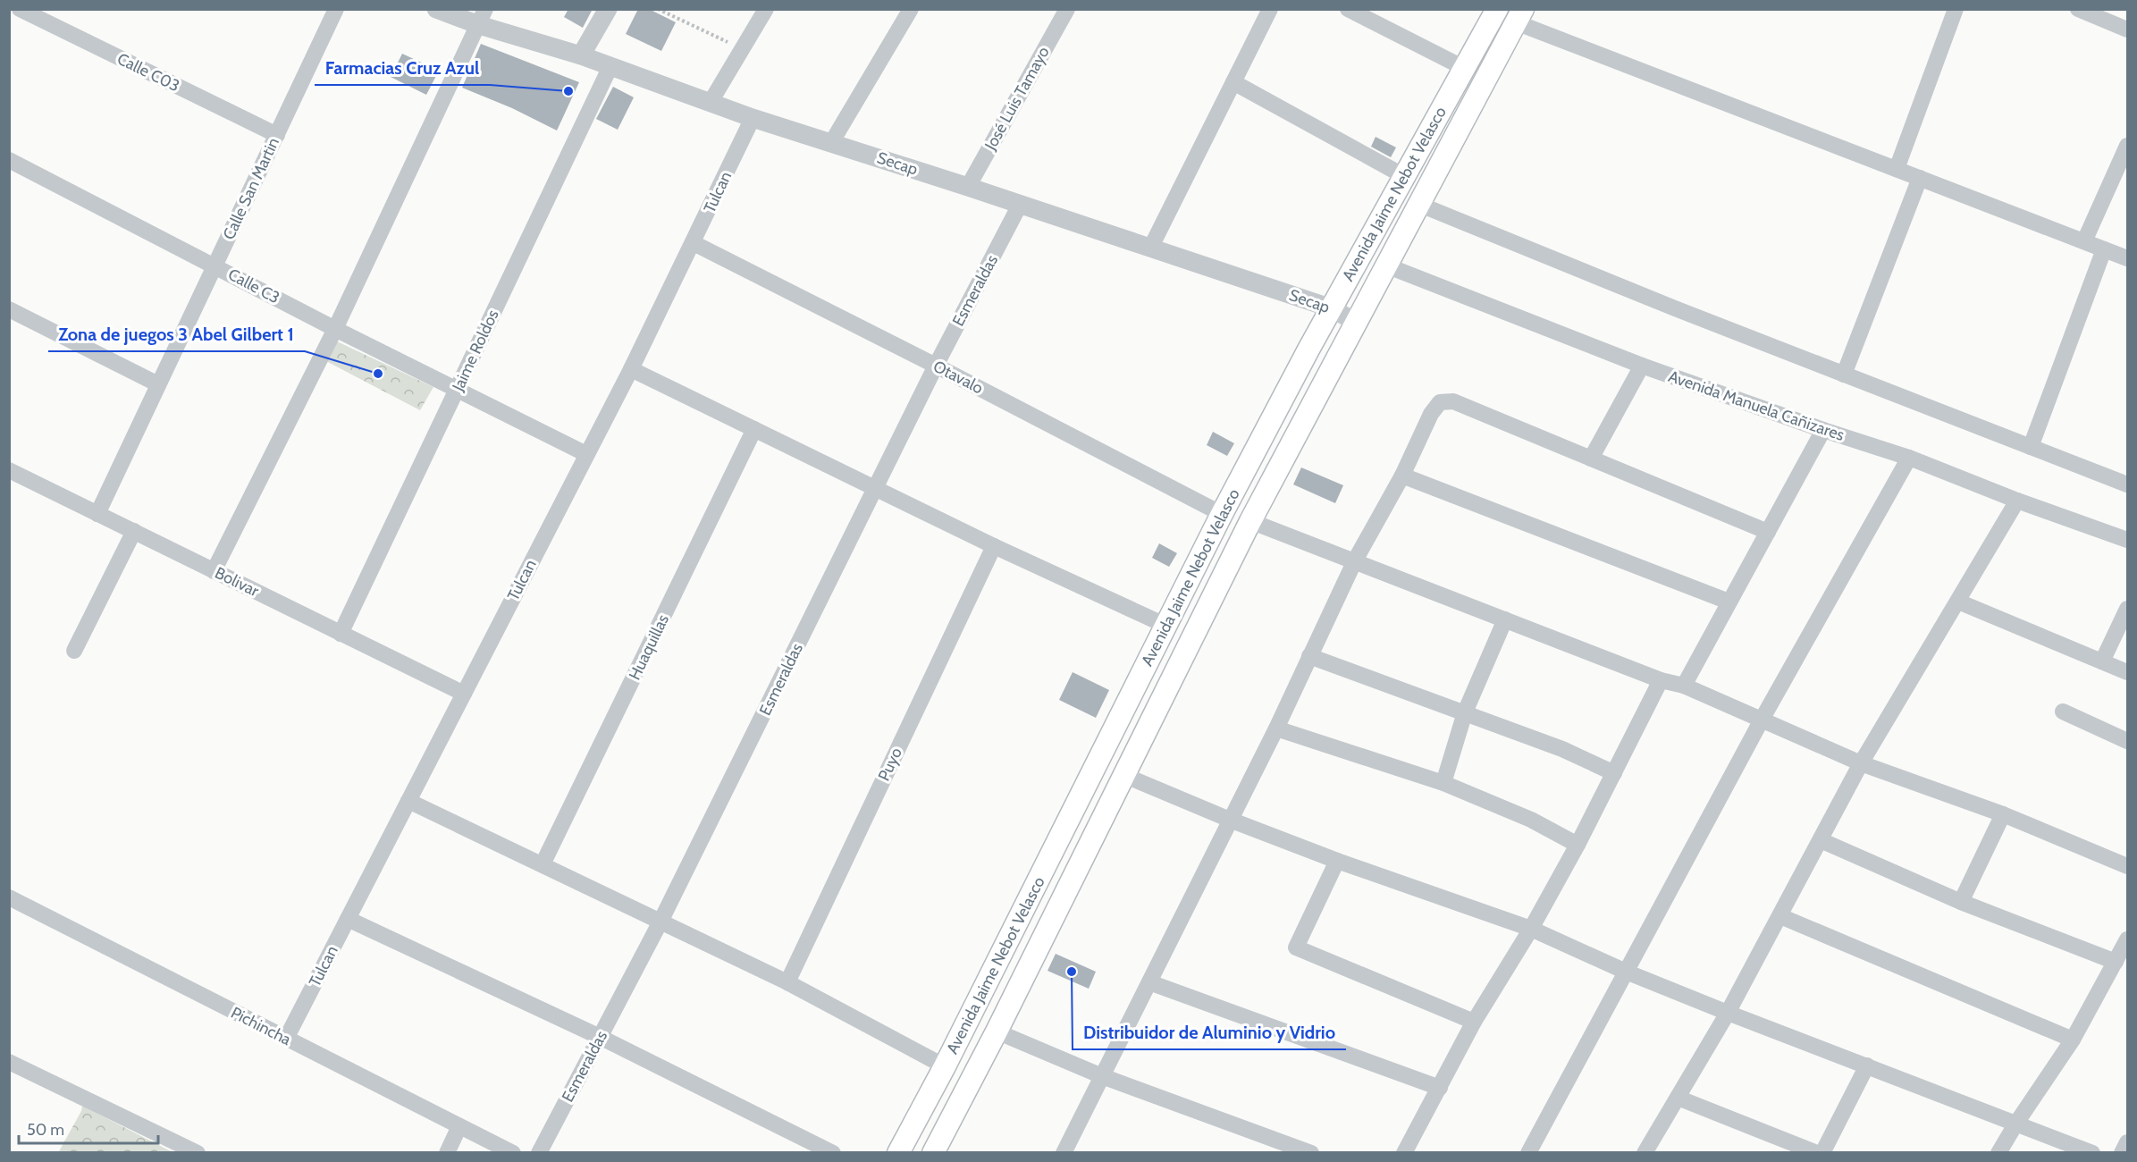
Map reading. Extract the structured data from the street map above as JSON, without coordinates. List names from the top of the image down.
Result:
{
  "streets": {
    "main road": ["Avenida Jaime Nebot Velasco"],
    "street": [
      "Calle C03",
      "José Luis Tamayo",
      "Secap",
      "Calle San Martin",
      "Tulcan",
      "Calle C3",
      "Esmeraldas",
      "Jaime Roldos",
      "Otavalo",
      "Avenida Manuela Cañizares",
      "Bolivar",
      "Huaquillas",
      "Puyo",
      "Pichincha"
    ]
  },
  "crossings": [
    ["Calle C03", "Calle San Martin"],
    ["José Luis Tamayo", "Secap"],
    ["Secap", "Tulcan"],
    ["Secap", "Avenida Jaime Nebot Velasco"],
    ["Secap", "Esmeraldas"],
    ["Secap", "Jaime Roldos"],
    ["Calle San Martin", "Calle C3"],
    ["Calle San Martin", "Bolivar"],
    ["Tulcan", "Calle C3"],
    ["Tulcan", "Otavalo"],
    ["Tulcan", "Bolivar"],
    ["Tulcan", "Pichincha"],
    ["Avenida Jaime Nebot Velasco", "Otavalo"],
    ["Avenida Jaime Nebot Velasco", "Avenida Manuela Cañizares"],
    ["Calle C3", "Jaime Roldos"],
    ["Esmeraldas", "Otavalo"],
    ["Jaime Roldos", "Bolivar"]
  ],
  "places": ["Farmacias Cruz Azul", "Zona de juegos 3 Abel Gilbert 1", "Distribuidor de Aluminio y Vidrio"],
  "scale_bar": "50 m"
}
